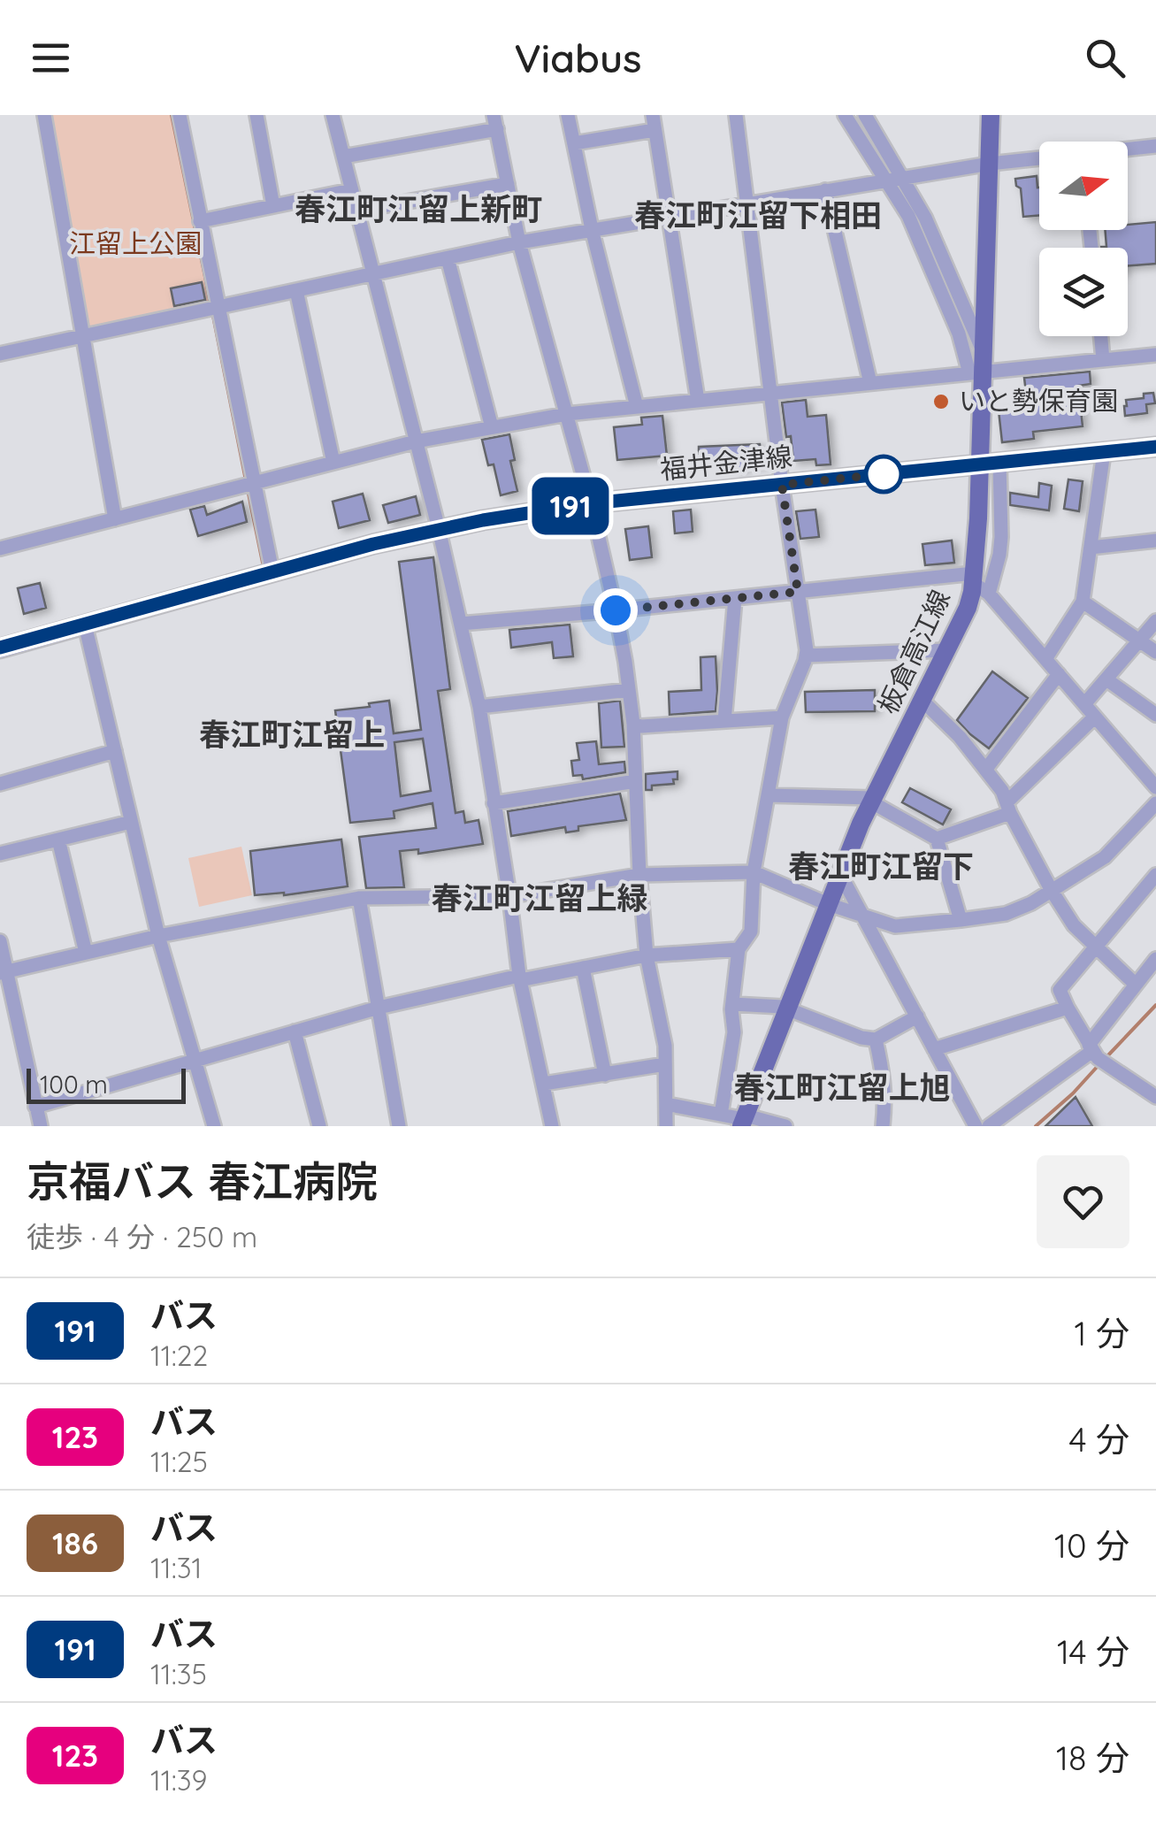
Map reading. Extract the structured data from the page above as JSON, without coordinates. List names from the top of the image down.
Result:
{
  "streets": {
    "main road": ["福井金津線", "板倉高江線"]
  },
  "crossings": [
    ["福井金津線", "板倉高江線"]
  ],
  "districts": [
    "春江町江留上新町",
    "春江町江留下相田",
    "春江町江留上",
    "春江町江留下",
    "春江町江留上緑",
    "春江町江留上旭"
  ],
  "parks": ["江留上公園"],
  "places": ["いと勢保育園"],
  "lines": ["bus line 191"],
  "scale_bar": "100 m",
  "north": "right",
  "page": {
    "header": "Viabus",
    "on_map": "191",
    "scale": "100 m",
    "heading": ["京福バス 春江病院", "徒歩 · 4 分 · 250 m"],
    "list": [
      {
        "mark": "191",
        "name": "バス",
        "note": "11:22",
        "value": "1 分"
      },
      {
        "mark": "123",
        "name": "バス",
        "note": "11:25",
        "value": "4 分"
      },
      {
        "mark": "186",
        "name": "バス",
        "note": "11:31",
        "value": "10 分"
      },
      {
        "mark": "191",
        "name": "バス",
        "note": "11:35",
        "value": "14 分"
      },
      {
        "mark": "123",
        "name": "バス",
        "note": "11:39",
        "value": "18 分"
      }
    ]
  }
}
